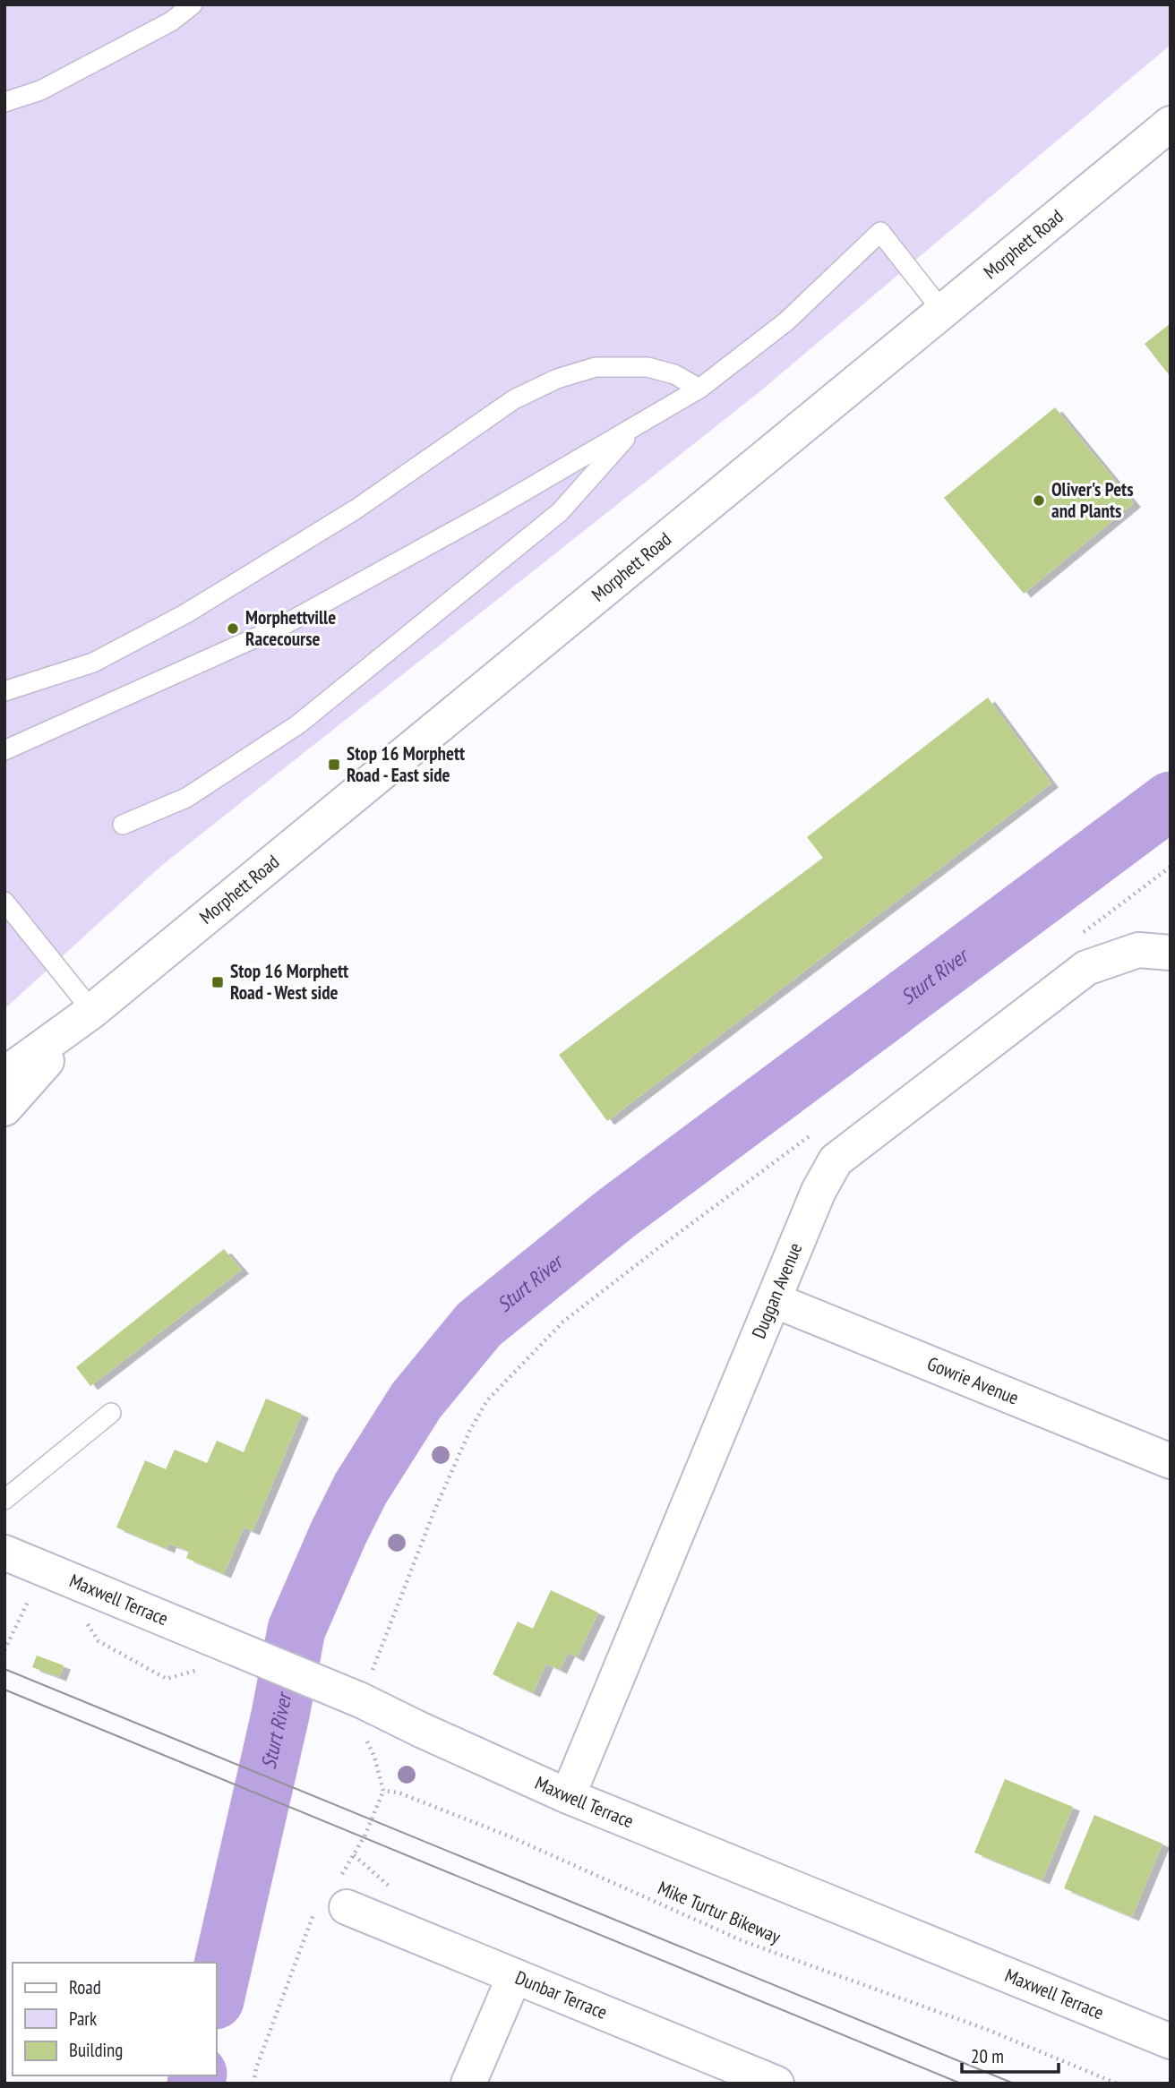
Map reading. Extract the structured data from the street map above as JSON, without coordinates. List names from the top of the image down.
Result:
{
  "streets": {
    "street": [
      "Morphett Road",
      "Duggan Avenue",
      "Gowrie Avenue",
      "Maxwell Terrace",
      "Dunbar Terrace"
    ],
    "path": ["Mike Turtur Bikeway"]
  },
  "crossings": [
    ["Duggan Avenue", "Gowrie Avenue"],
    ["Duggan Avenue", "Maxwell Terrace"]
  ],
  "water": ["Sturt River"],
  "places": {
    "other": ["Oliver's Pets and Plants", "Morphettville Racecourse"],
    "transit": ["Stop 16 Morphett Road - East side", "Stop 16 Morphett Road - West side"]
  },
  "legend": ["Road", "Park", "Building"],
  "scale_bar": "20 m"
}
